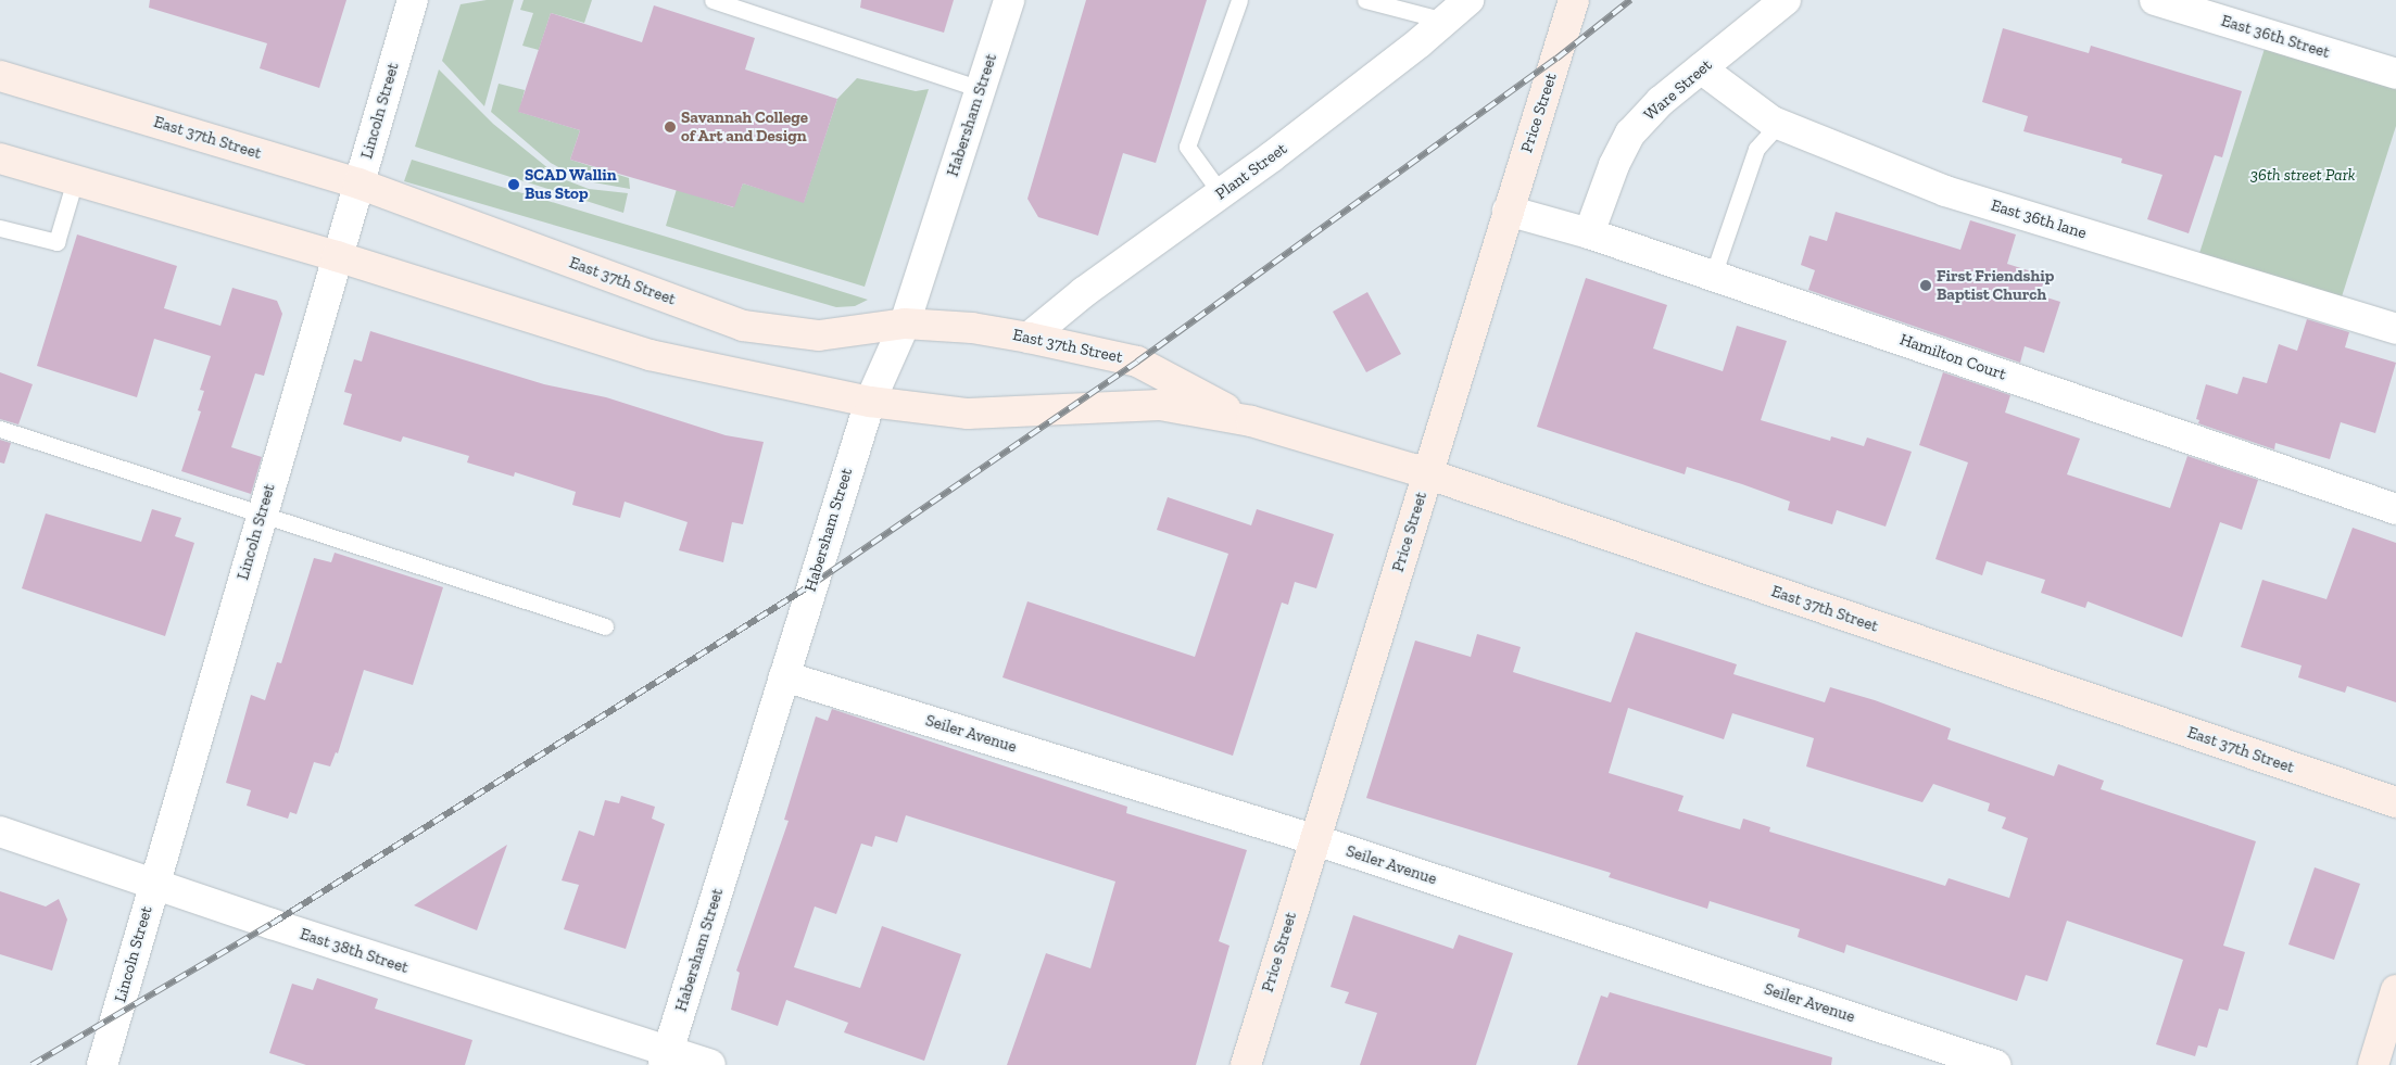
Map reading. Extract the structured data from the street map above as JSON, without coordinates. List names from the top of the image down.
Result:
{
  "streets": {
    "main road": ["Price Street", "East 37th Street"],
    "street": [
      "East 36th Street",
      "Ware Street",
      "Lincoln Street",
      "Habersham Street",
      "Plant Street",
      "East 36th lane",
      "Hamilton Court",
      "Seiler Avenue",
      "East 38th Street"
    ]
  },
  "crossings": [
    ["Ware Street", "East 36th lane"],
    ["Ware Street", "Hamilton Court"],
    ["Lincoln Street", "East 37th Street"],
    ["Lincoln Street", "East 38th Street"],
    ["Price Street", "East 37th Street"],
    ["Price Street", "Hamilton Court"],
    ["Price Street", "Seiler Avenue"],
    ["Habersham Street", "East 37th Street"],
    ["Habersham Street", "Seiler Avenue"],
    ["Habersham Street", "East 38th Street"],
    ["East 37th Street", "Plant Street"]
  ],
  "parks": ["36th street Park"],
  "places": ["Savannah College of Art and Design", "SCAD Wallin Bus Stop", "First Friendship Baptist Church"]
}
